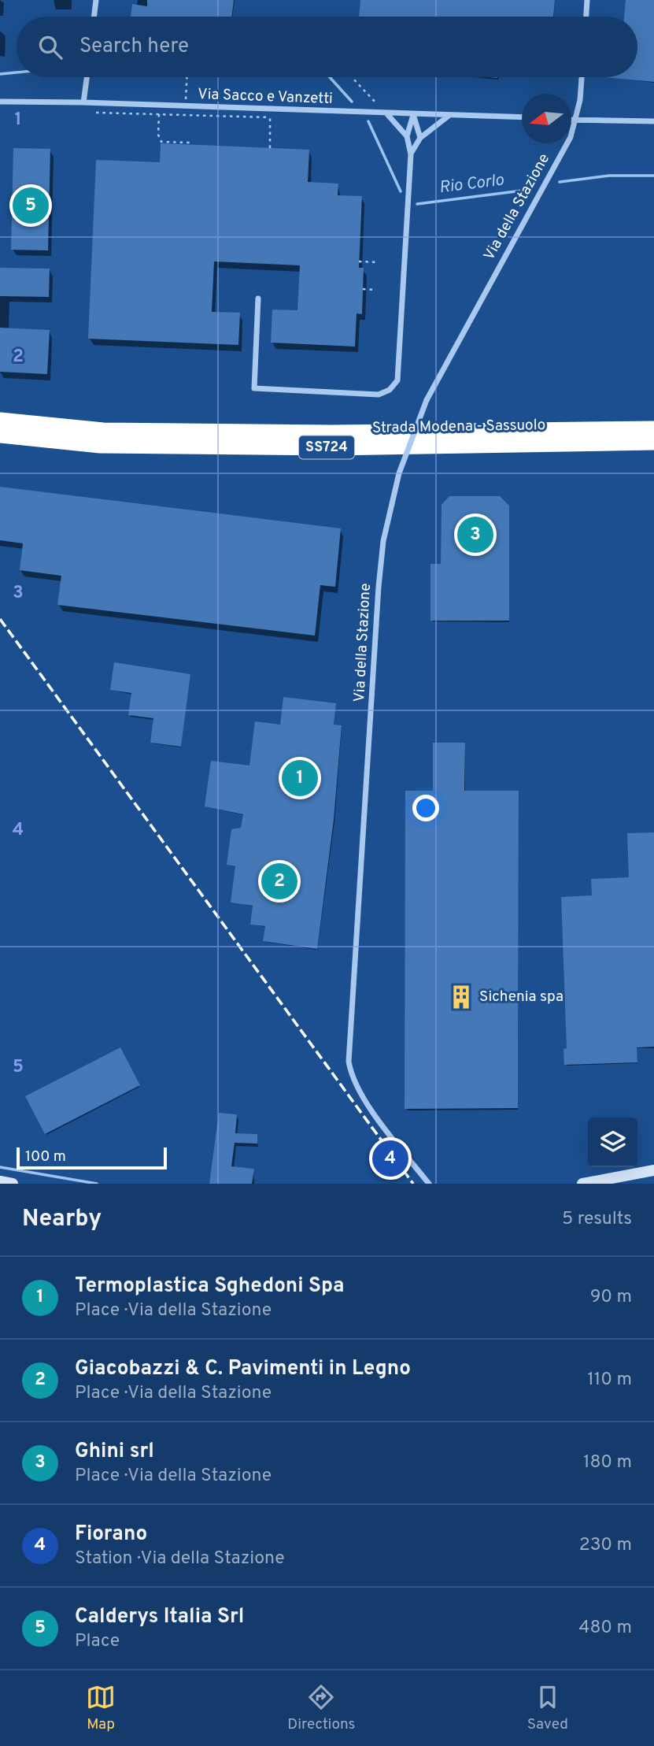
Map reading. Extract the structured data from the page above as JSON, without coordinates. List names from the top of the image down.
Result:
{
  "streets": {
    "highway": ["Strada Modena - Sassuolo", "SS724"],
    "street": ["Via Sacco e Vanzetti", "Via della Stazione"]
  },
  "water": ["Rio Corlo"],
  "places": {
    "building": ["Sichenia spa"]
  },
  "scale_bar": "100 m",
  "north": "left",
  "page": {
    "search": "Search here",
    "pins": [
      "5",
      "3",
      "1",
      "2",
      "4"
    ],
    "scale": "100 m",
    "heading": ["Nearby", "5 results"],
    "list": [
      {
        "mark": "1",
        "name": "Termoplastica Sghedoni Spa",
        "note": "Place · Via della Stazione",
        "value": "90 m"
      },
      {
        "mark": "2",
        "name": "Giacobazzi & C. Pavimenti in Legno",
        "note": "Place · Via della Stazione",
        "value": "110 m"
      },
      {
        "mark": "3",
        "name": "Ghini srl",
        "note": "Place · Via della Stazione",
        "value": "180 m"
      },
      {
        "mark": "4",
        "name": "Fiorano",
        "note": "Station · Via della Stazione",
        "value": "230 m"
      },
      {
        "mark": "5",
        "name": "Calderys Italia Srl",
        "note": "Place",
        "value": "480 m"
      }
    ],
    "nav": ["Map", "Directions", "Saved"]
  },
  "grid": {
    "rows": [
      "1",
      "2",
      "3",
      "4",
      "5"
    ]
  }
}
